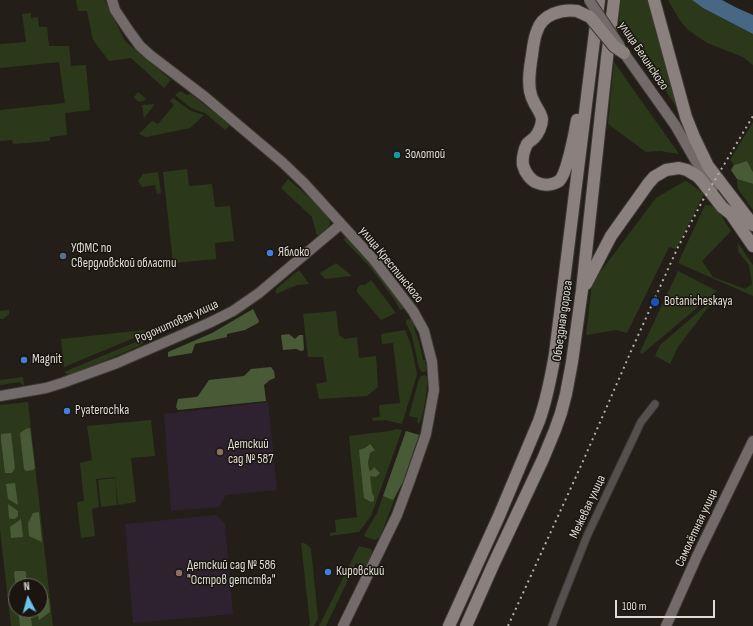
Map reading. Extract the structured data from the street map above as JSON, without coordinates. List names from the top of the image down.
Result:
{
  "streets": {
    "main road": ["Объездная дорога"],
    "street": [
      "улица Белинского",
      "улица Крестинского",
      "Родонитовая улица",
      "Межевая улица",
      "Самолётная улица"
    ]
  },
  "crossings": [
    ["улица Крестинского", "Родонитовая улица"]
  ],
  "places": [
    "Золотой",
    "Яблоко",
    "УФМС по Свердловской области",
    "Botanicheskaya",
    "Magnit",
    "Pyaterochka",
    "Детский сад № 587",
    "Кировский",
    "Детский сад № 586 \"Остров детства\""
  ],
  "scale_bar": "100 m",
  "north": "top"
}
